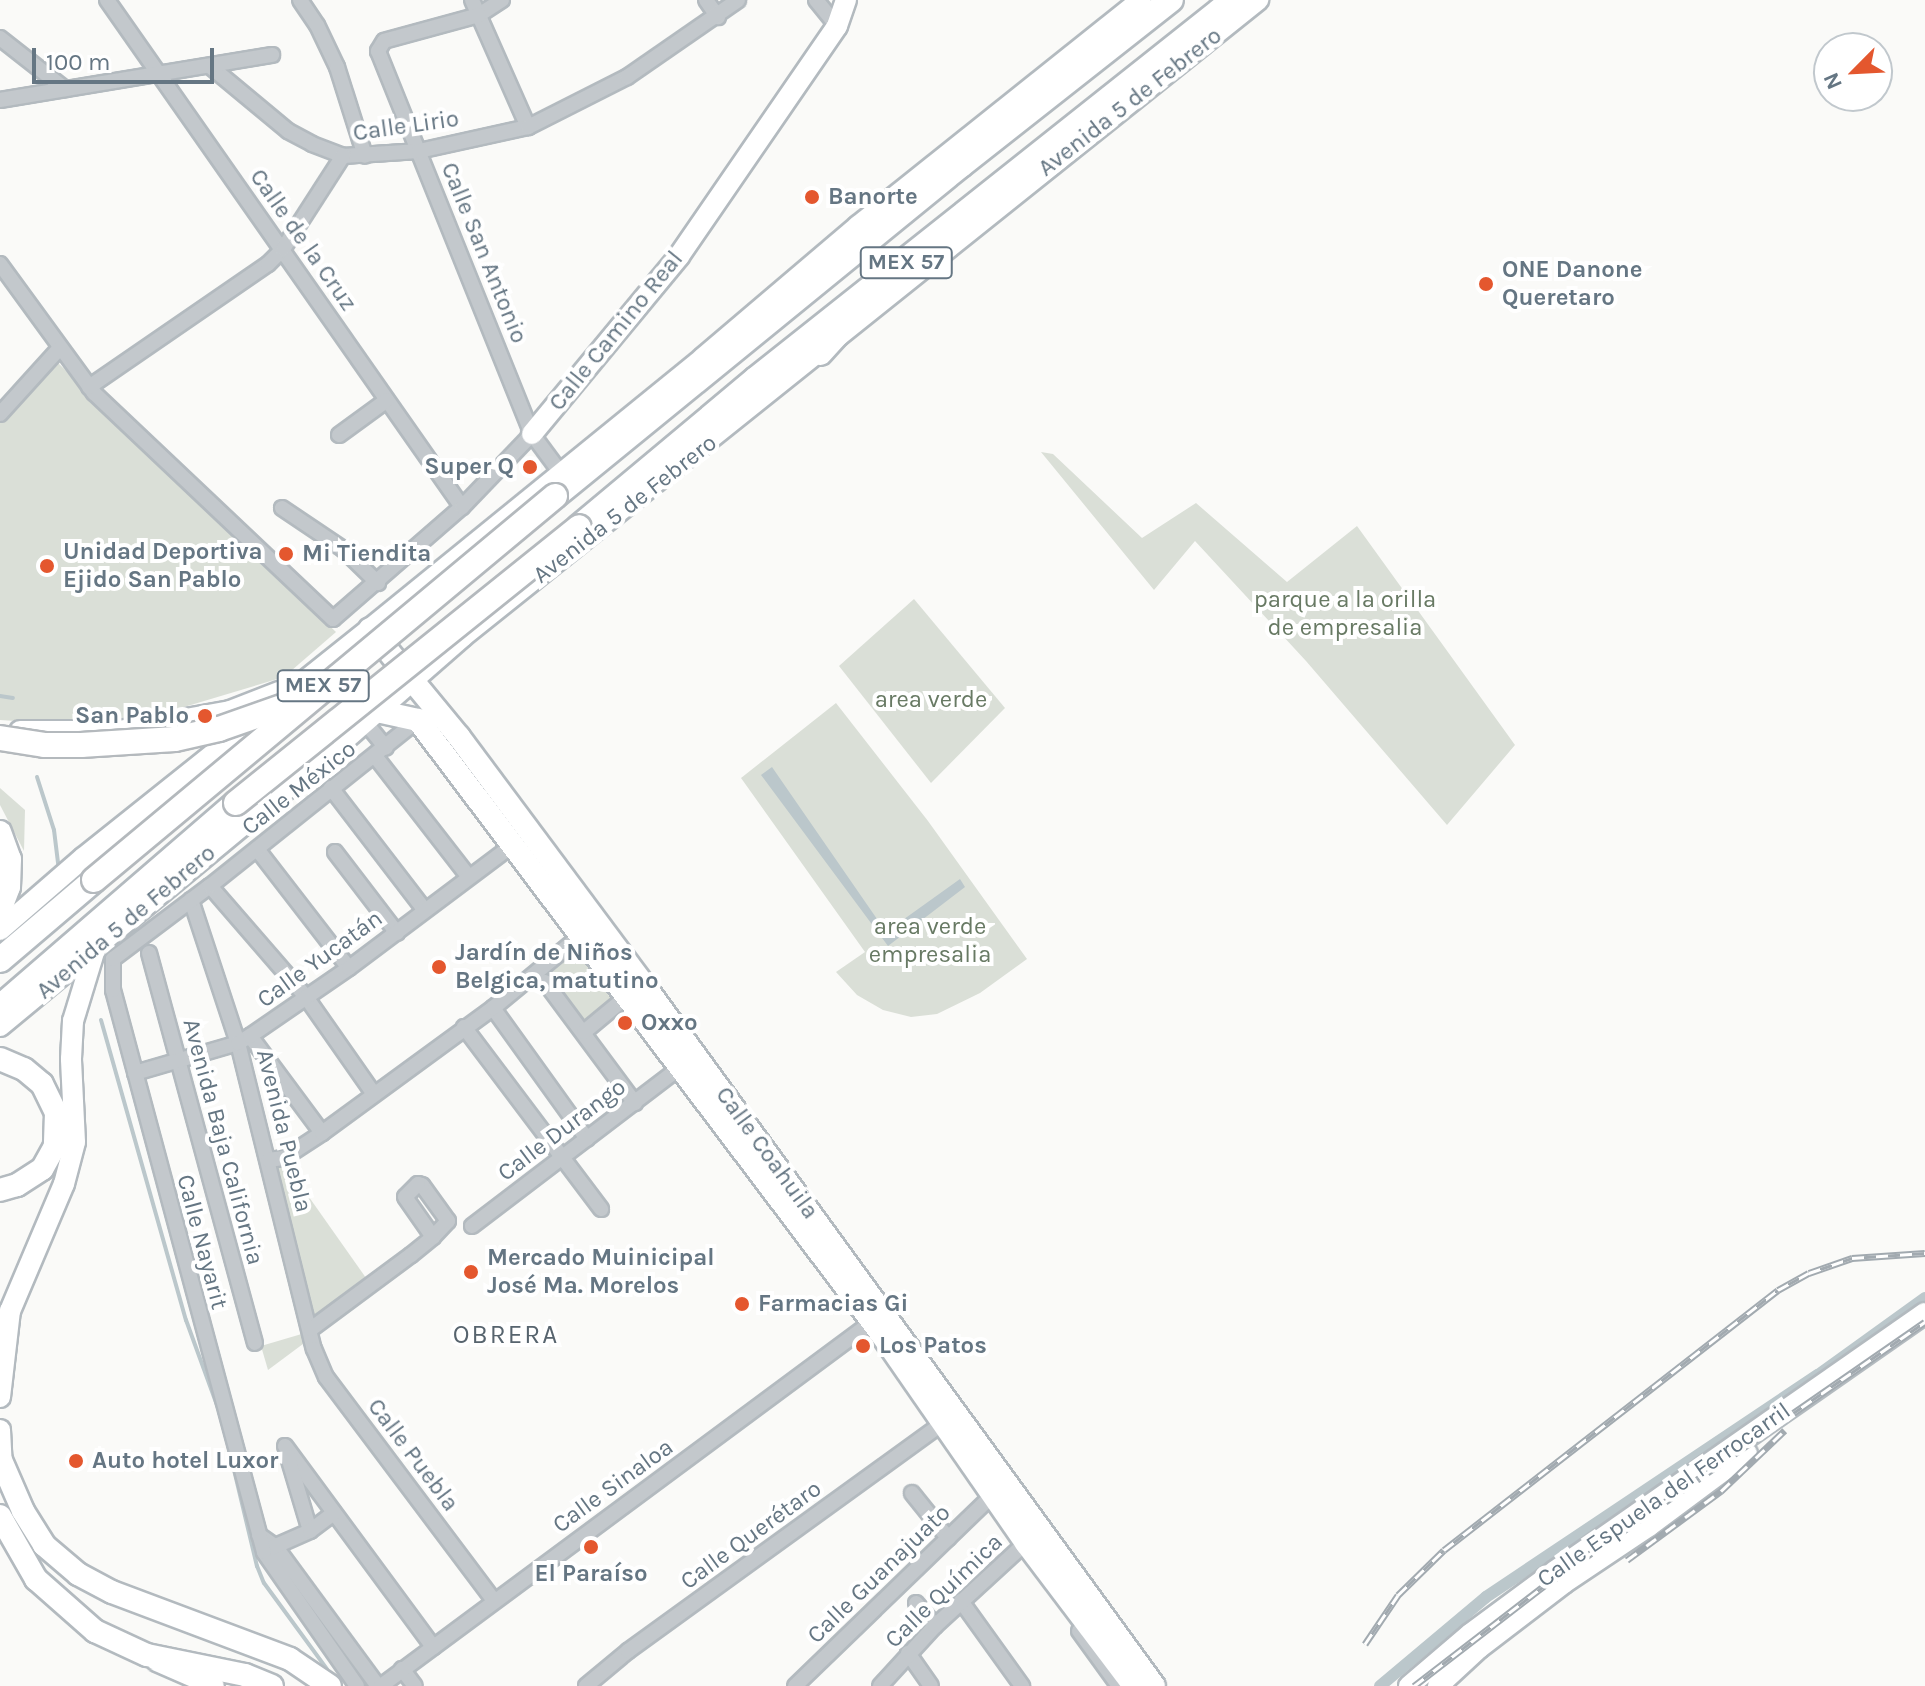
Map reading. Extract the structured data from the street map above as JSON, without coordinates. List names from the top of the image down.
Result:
{
  "streets": {
    "highway": ["Avenida 5 de Febrero", "MEX 57"],
    "main road": ["Calle Camino Real", "Calle Coahuila", "Calle Espuela del Ferrocarril"],
    "street": [
      "Calle Lirio",
      "Calle de la Cruz",
      "Calle San Antonio",
      "Calle México",
      "Calle Yucatán",
      "Calle Durango",
      "Avenida Puebla",
      "Avenida Baja California",
      "Calle Nayarit",
      "Calle Puebla",
      "Calle Sinaloa",
      "Calle Querétaro",
      "Calle Guanajuato",
      "Calle Química"
    ]
  },
  "crossings": [
    ["Avenida 5 de Febrero", "Calle México"],
    ["Avenida 5 de Febrero", "Calle Coahuila"],
    ["Avenida 5 de Febrero", "Calle Nayarit"],
    ["Calle Lirio", "Calle de la Cruz"],
    ["Calle Lirio", "Calle San Antonio"],
    ["Calle Lirio", "Calle Camino Real"],
    ["Calle de la Cruz", "Calle Camino Real"],
    ["Calle San Antonio", "Calle Camino Real"],
    ["Calle México", "Avenida Puebla"],
    ["Calle México", "Calle Coahuila"],
    ["Calle México", "Calle Nayarit"],
    ["Calle Yucatán", "Avenida Puebla"],
    ["Calle Yucatán", "Avenida Baja California"],
    ["Calle Yucatán", "Calle Coahuila"],
    ["Calle Yucatán", "Calle Nayarit"],
    ["Calle Durango", "Calle Coahuila"],
    ["Avenida Puebla", "Calle Puebla"],
    ["Calle Coahuila", "Calle Sinaloa"],
    ["Calle Coahuila", "Calle Querétaro"],
    ["Calle Coahuila", "Calle Guanajuato"],
    ["Calle Coahuila", "Calle Química"],
    ["Calle Nayarit", "Calle Sinaloa"],
    ["Calle Puebla", "Calle Sinaloa"]
  ],
  "districts": ["OBRERA"],
  "parks": ["parque a la orilla de empresalia", "area verde", "area verde empresalia"],
  "places": [
    "Banorte",
    "ONE Danone Queretaro",
    "Super Q",
    "Mi Tiendita",
    "Unidad Deportiva Ejido San Pablo",
    "San Pablo",
    "Jardín de Niños Belgica, matutino",
    "Oxxo",
    "Mercado Muinicipal José Ma. Morelos",
    "Farmacias Gi",
    "Los Patos",
    "Auto hotel Luxor",
    "El Paraíso"
  ],
  "scale_bar": "100 m",
  "north": "bottom left"
}
